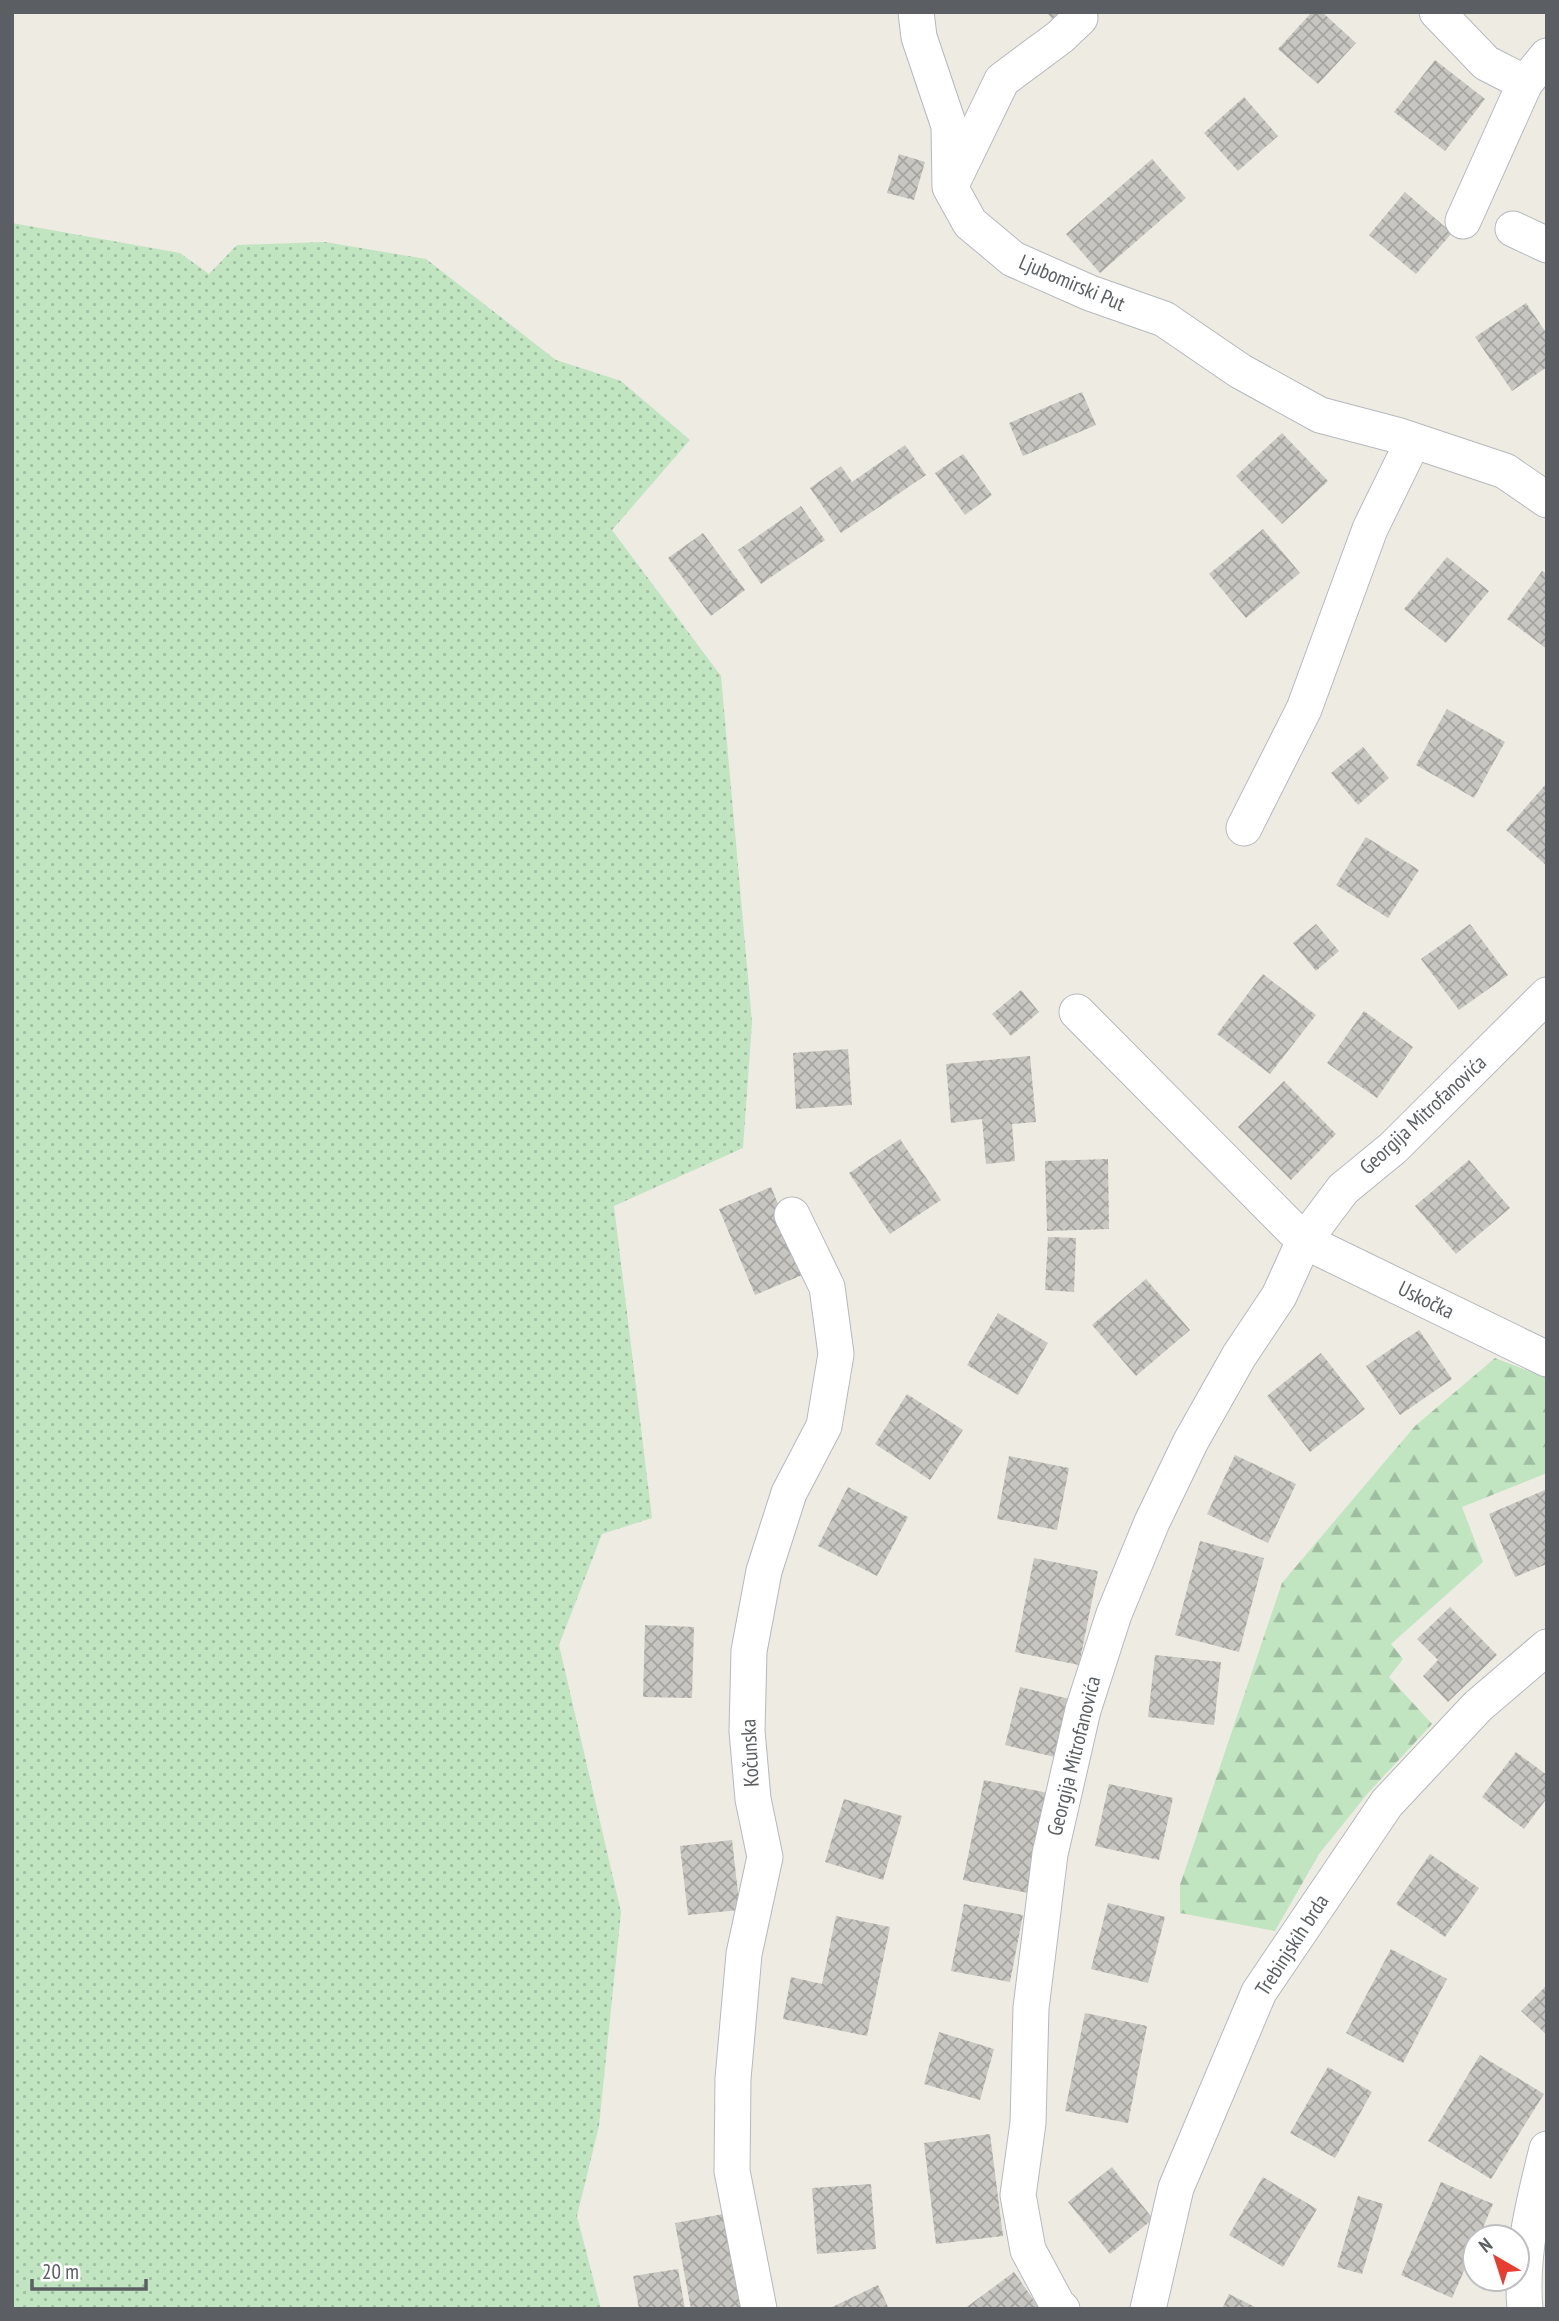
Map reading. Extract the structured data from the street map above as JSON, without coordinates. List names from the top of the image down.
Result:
{
  "streets": {
    "street": [
      "Ljubomirski Put",
      "Georgija Mitrofanovića",
      "Uskočka",
      "Kočunska",
      "Trebinjskih brda"
    ]
  },
  "crossings": [
    ["Georgija Mitrofanovića", "Uskočka"]
  ],
  "scale_bar": "20 m",
  "north": "top left"
}
